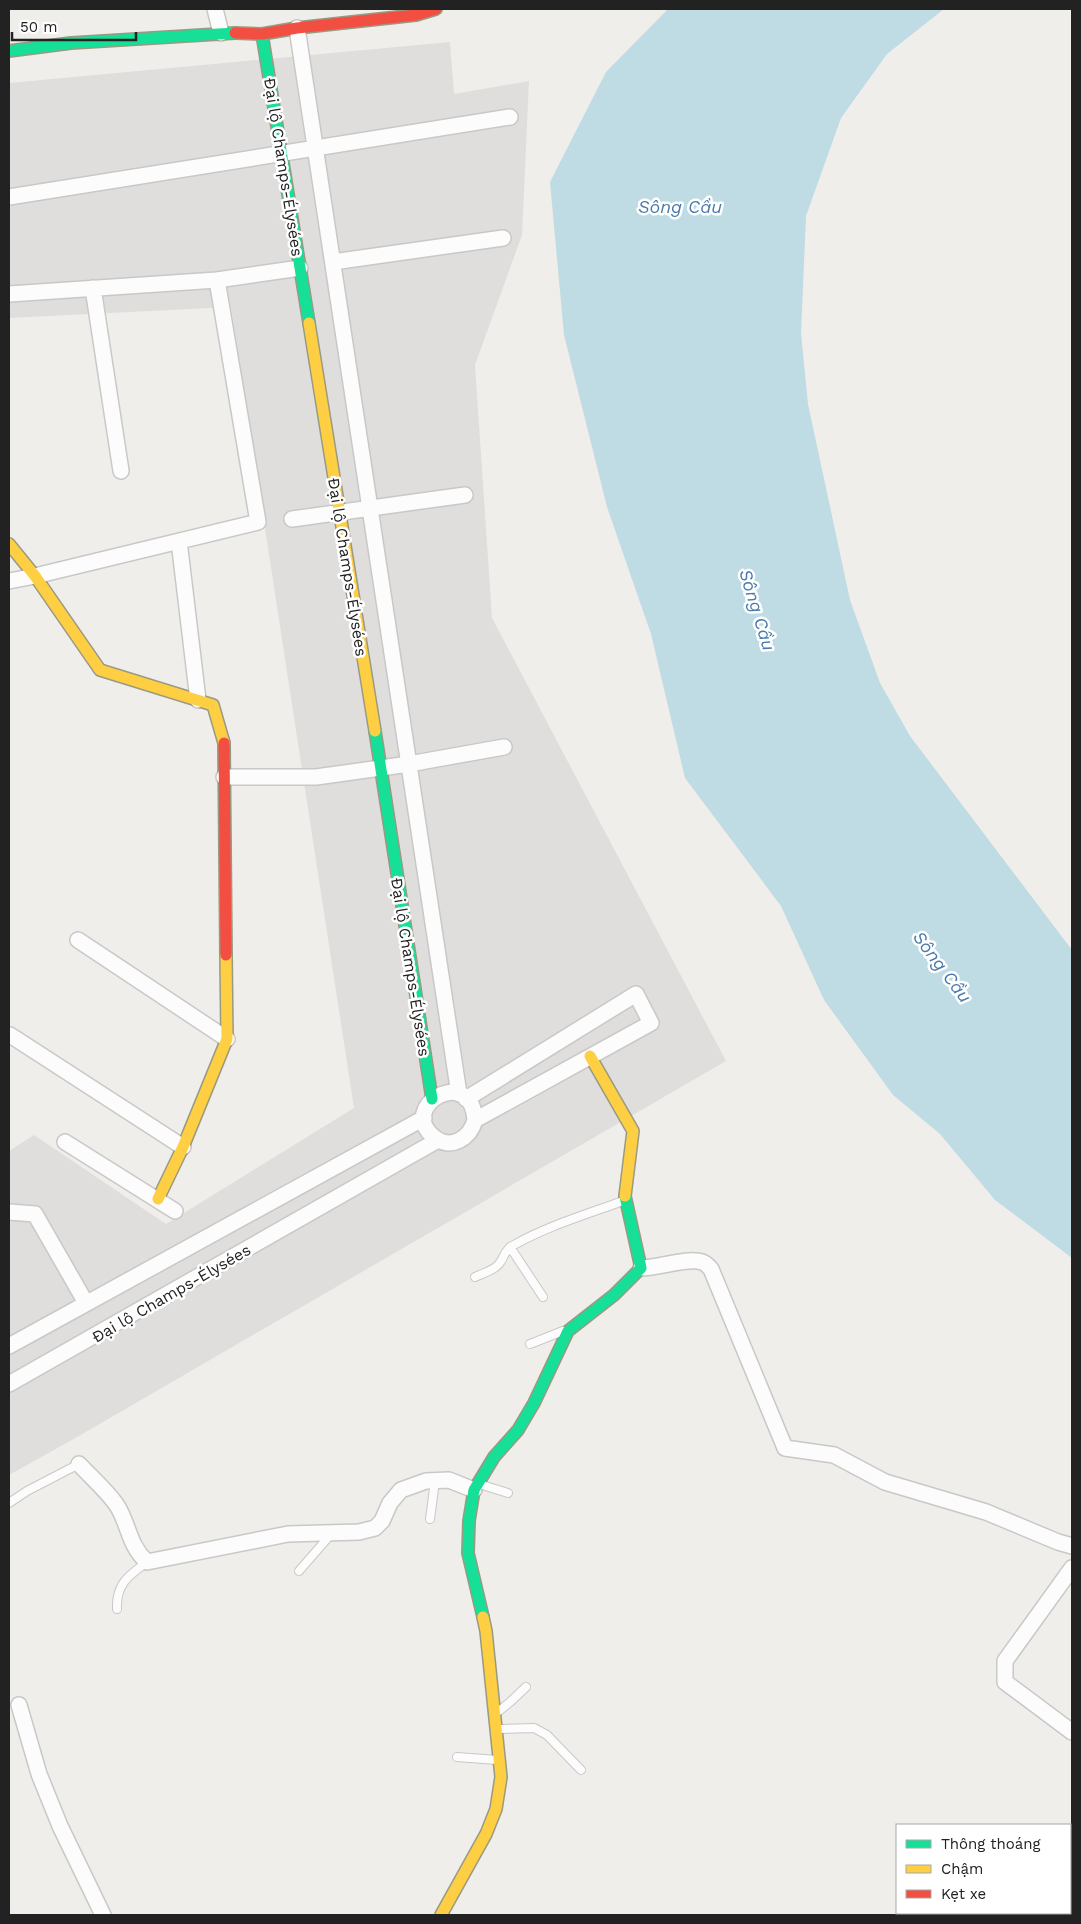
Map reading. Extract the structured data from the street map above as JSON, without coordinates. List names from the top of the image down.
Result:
{
  "streets": {
    "street": ["Đại lộ Champs-Élysées"]
  },
  "water": ["Sông Cầu"],
  "legend": ["Thông thoáng", "Chậm", "Kẹt xe"],
  "scale_bar": "50 m"
}
